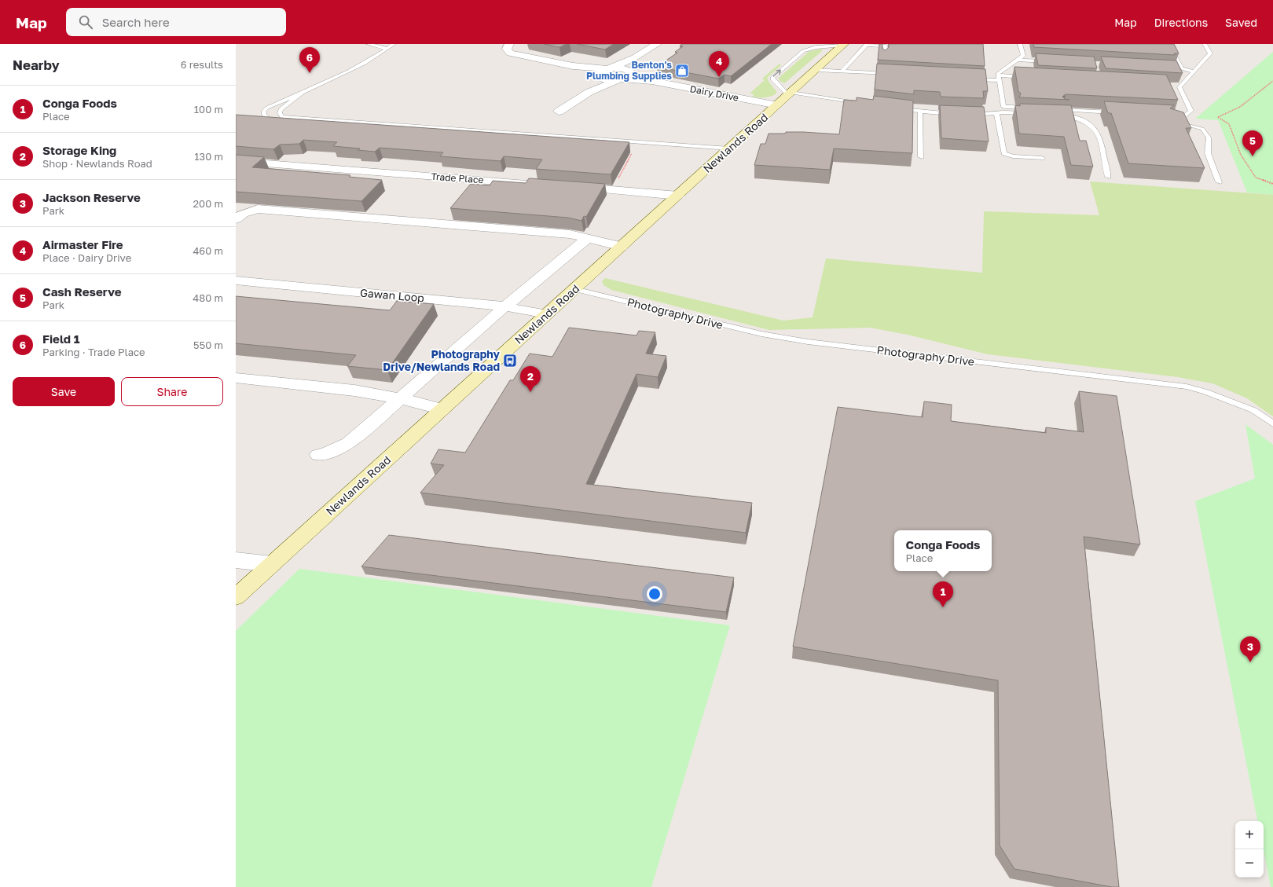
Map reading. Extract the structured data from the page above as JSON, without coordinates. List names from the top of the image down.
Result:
{
  "streets": {
    "street": [
      "Dairy Drive",
      "Newlands Road",
      "Trade Place",
      "Gawan Loop"
    ],
    "lane": ["Photography Drive"]
  },
  "crossings": [
    ["Dairy Drive", "Newlands Road"],
    ["Newlands Road", "Gawan Loop"],
    ["Newlands Road", "Photography Drive"]
  ],
  "places": {
    "shop": ["Benton's Plumbing Supplies"],
    "bus stop": ["Photography Drive/Newlands Road"]
  },
  "page": {
    "header": "Map",
    "search": "Search here",
    "nav": ["Map", "Directions", "Saved"],
    "heading": ["Nearby", "6 results"],
    "pins": [
      "6",
      "4",
      "5",
      "2",
      "1",
      "3"
    ],
    "list": [
      {
        "mark": "1",
        "name": "Conga Foods",
        "note": "Place",
        "value": "100 m"
      },
      {
        "mark": "2",
        "name": "Storage King",
        "note": "Shop · Newlands Road",
        "value": "130 m"
      },
      {
        "mark": "3",
        "name": "Jackson Reserve",
        "note": "Park",
        "value": "200 m"
      },
      {
        "mark": "4",
        "name": "Airmaster Fire",
        "note": "Place · Dairy Drive",
        "value": "460 m"
      },
      {
        "mark": "5",
        "name": "Cash Reserve",
        "note": "Park",
        "value": "480 m"
      },
      {
        "mark": "6",
        "name": "Field 1",
        "note": "Parking · Trade Place",
        "value": "550 m"
      }
    ],
    "buttons": ["Save", "Share"],
    "popup": ["Conga Foods", "Place"],
    "map_buttons": ["+", "−"]
  }
}
